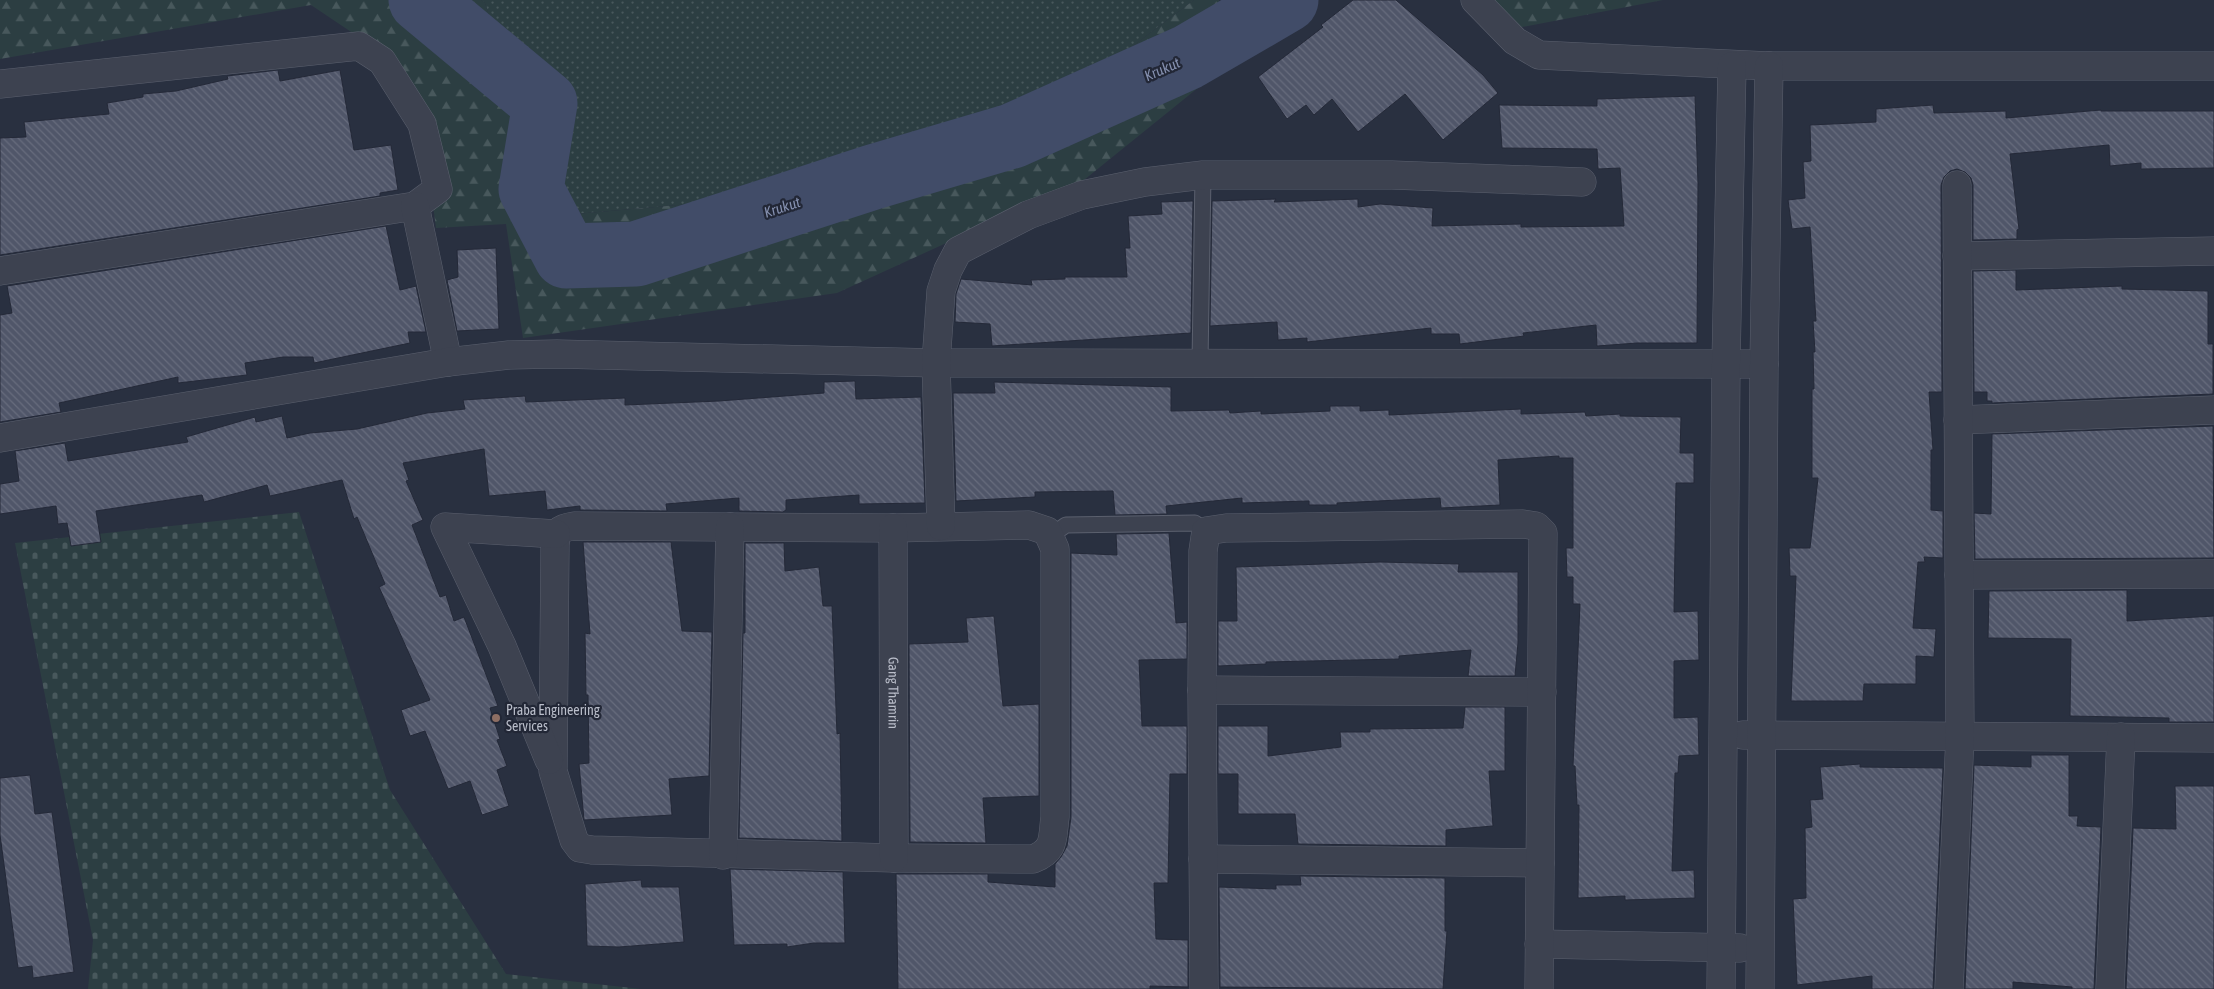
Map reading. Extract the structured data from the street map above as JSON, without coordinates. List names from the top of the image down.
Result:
{
  "streets": {
    "street": ["Gang Thamrin"]
  },
  "water": ["Krukut"],
  "places": ["Praba Engineering Services"]
}
